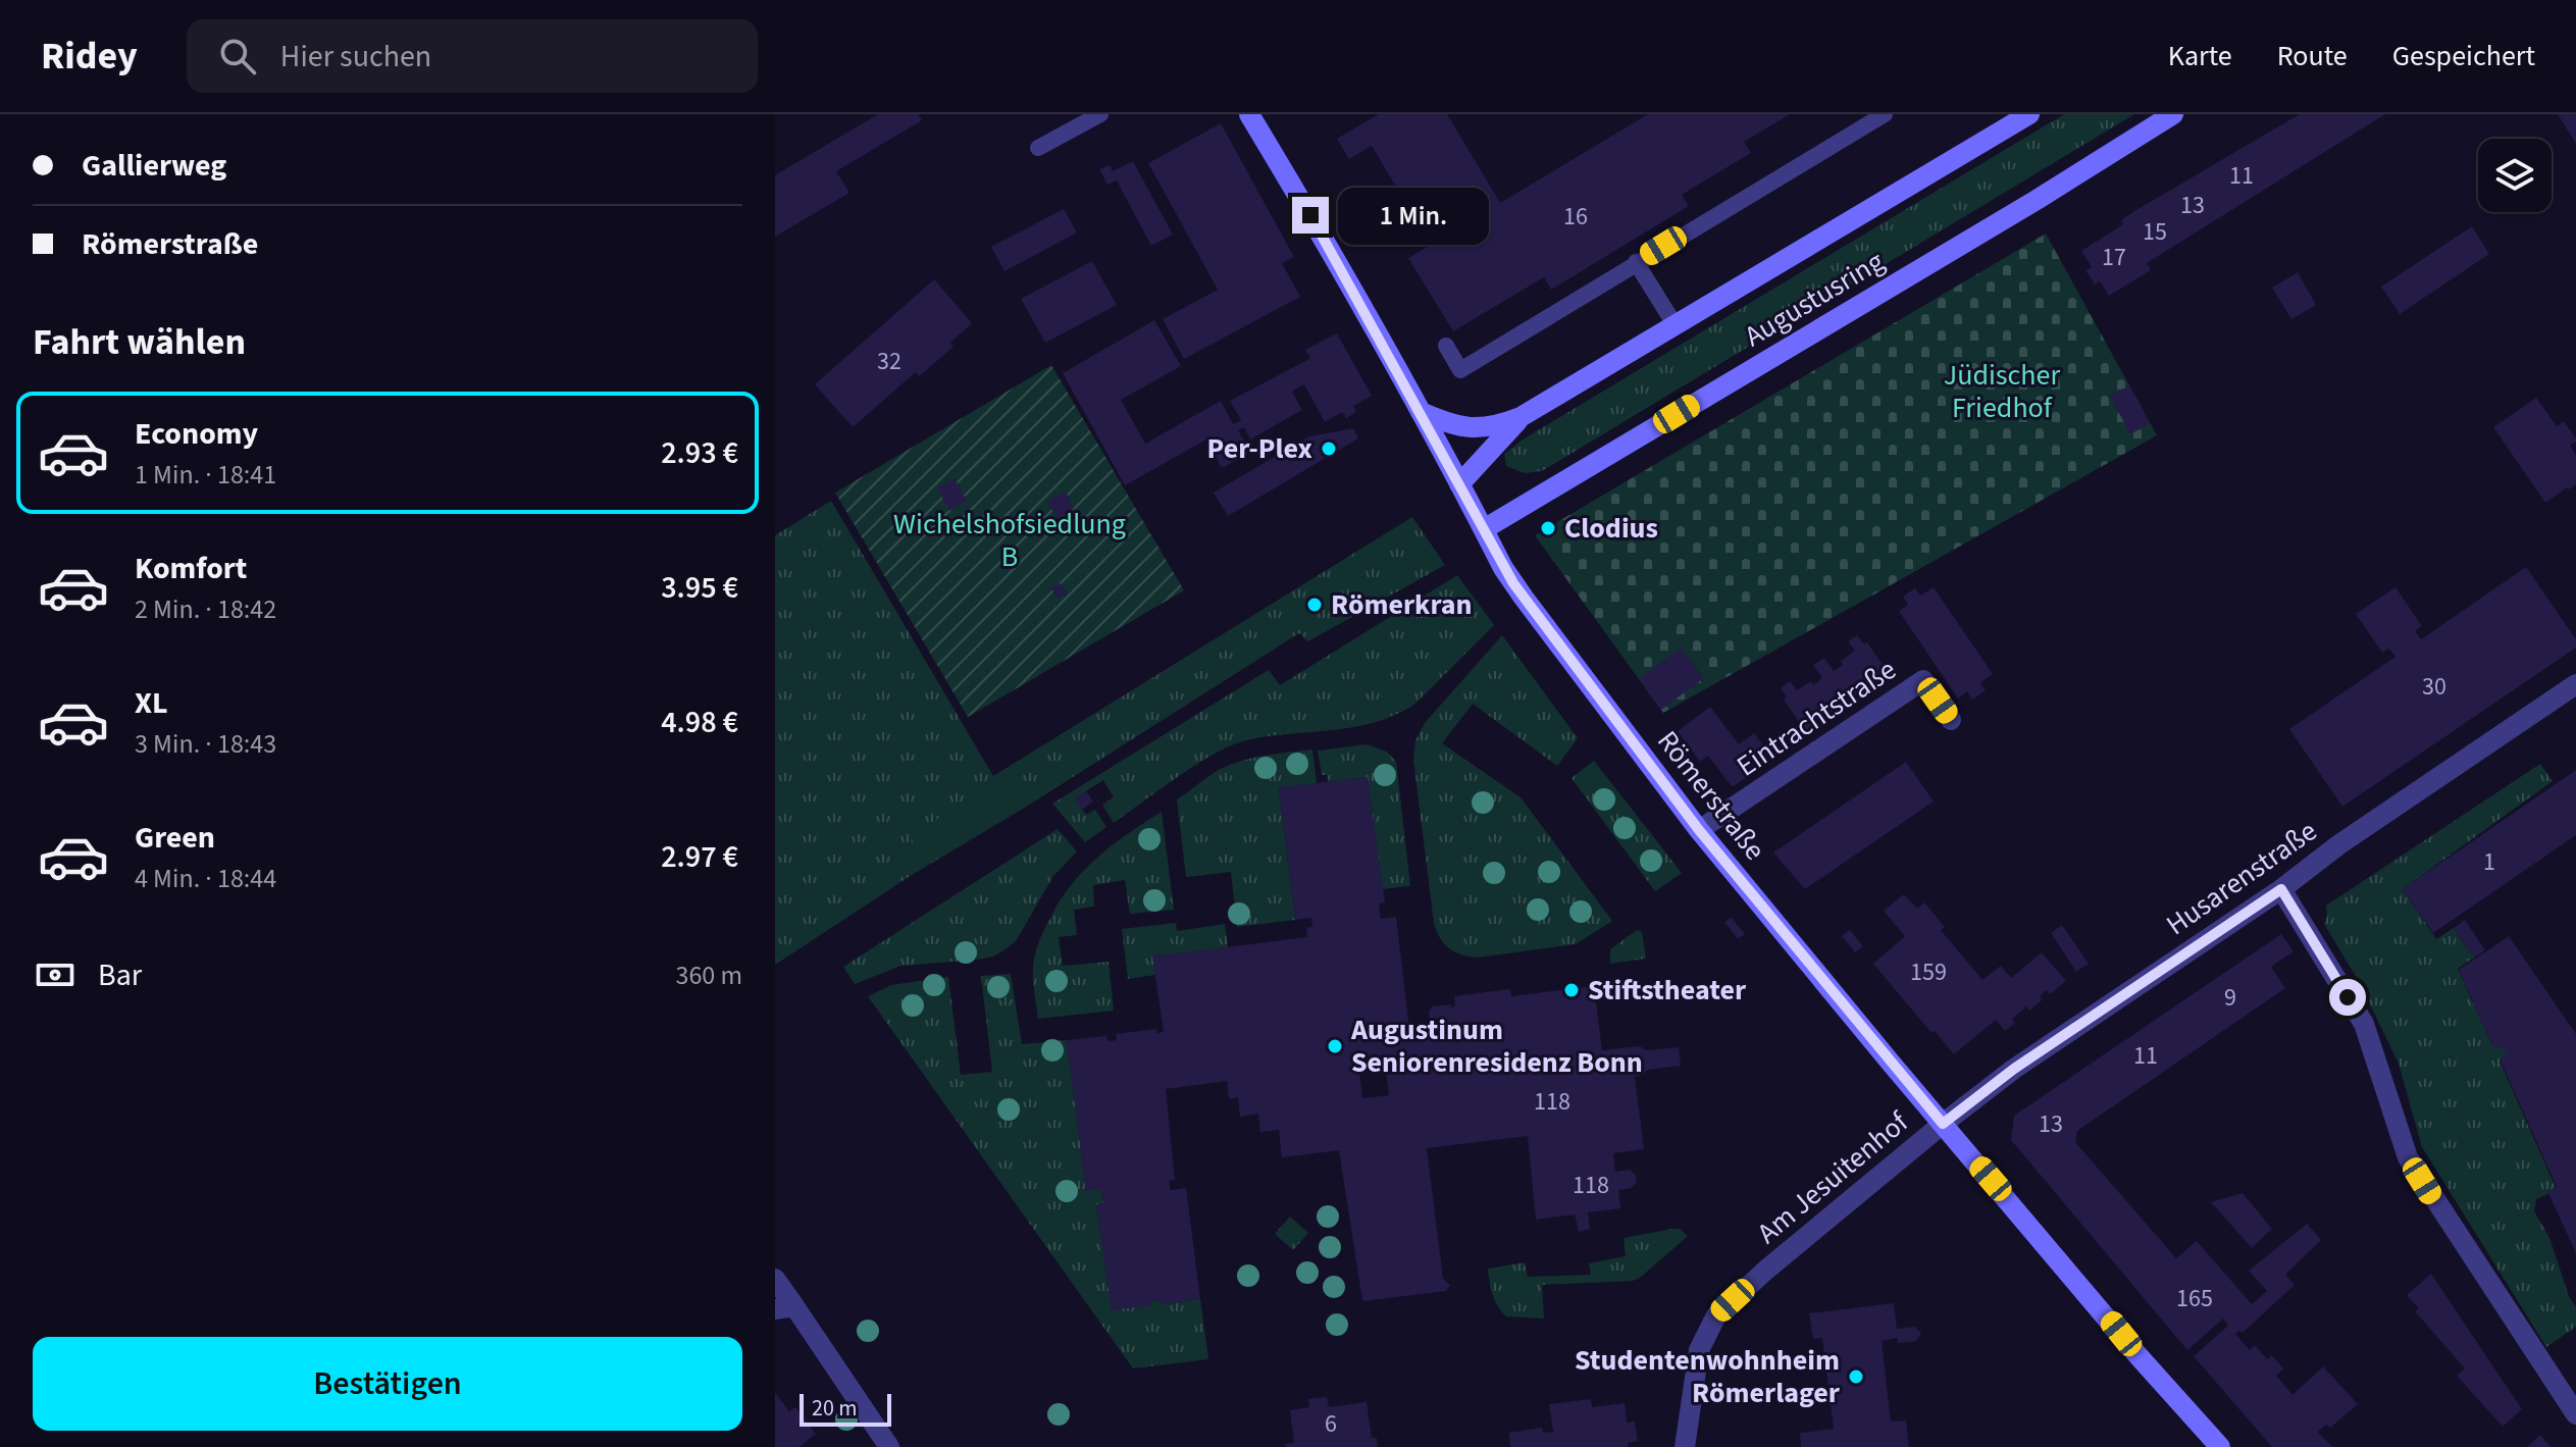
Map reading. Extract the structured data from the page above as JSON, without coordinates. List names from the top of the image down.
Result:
{
  "streets": {
    "main road": ["Augustusring", "Römerstraße"],
    "street": ["Eintrachtstraße", "Husarenstraße", "Am Jesuitenhof"]
  },
  "crossings": [
    ["Augustusring", "Römerstraße"],
    ["Eintrachtstraße", "Römerstraße"],
    ["Römerstraße", "Husarenstraße"],
    ["Römerstraße", "Am Jesuitenhof"],
    ["Husarenstraße", "Am Jesuitenhof"]
  ],
  "parks": ["Jüdischer Friedhof", "Wichelshofsiedlung B"],
  "places": [
    "Per-Plex",
    "Clodius",
    "Römerkran",
    "Stiftstheater",
    "Augustinum Seniorenresidenz Bonn",
    "Studentenwohnheim Römerlager"
  ],
  "house_numbers": [
    "11",
    "13",
    "16",
    "15",
    "17",
    "32",
    "30",
    "1",
    "159",
    "9",
    "11",
    "118",
    "13",
    "118",
    "165",
    "6"
  ],
  "scale_bar": "20 m",
  "page": {
    "header": "Ridey",
    "search": "Hier suchen",
    "nav": ["Karte", "Route", "Gespeichert"],
    "banner": ["Gallierweg", "Römerstraße"],
    "bubble": "1 Min.",
    "heading": "Fahrt wählen",
    "list": [
      {
        "name": "Economy",
        "note": "1 Min. · 18:41",
        "value": "2.93 €"
      },
      {
        "name": "Komfort",
        "note": "2 Min. · 18:42",
        "value": "3.95 €"
      },
      {
        "name": "XL",
        "note": "3 Min. · 18:43",
        "value": "4.98 €"
      },
      {
        "name": "Green",
        "note": "4 Min. · 18:44",
        "value": "2.97 €"
      }
    ],
    "pay": ["Bar", "360 m"],
    "buttons": "Bestätigen",
    "scale": "20 m"
  }
}
